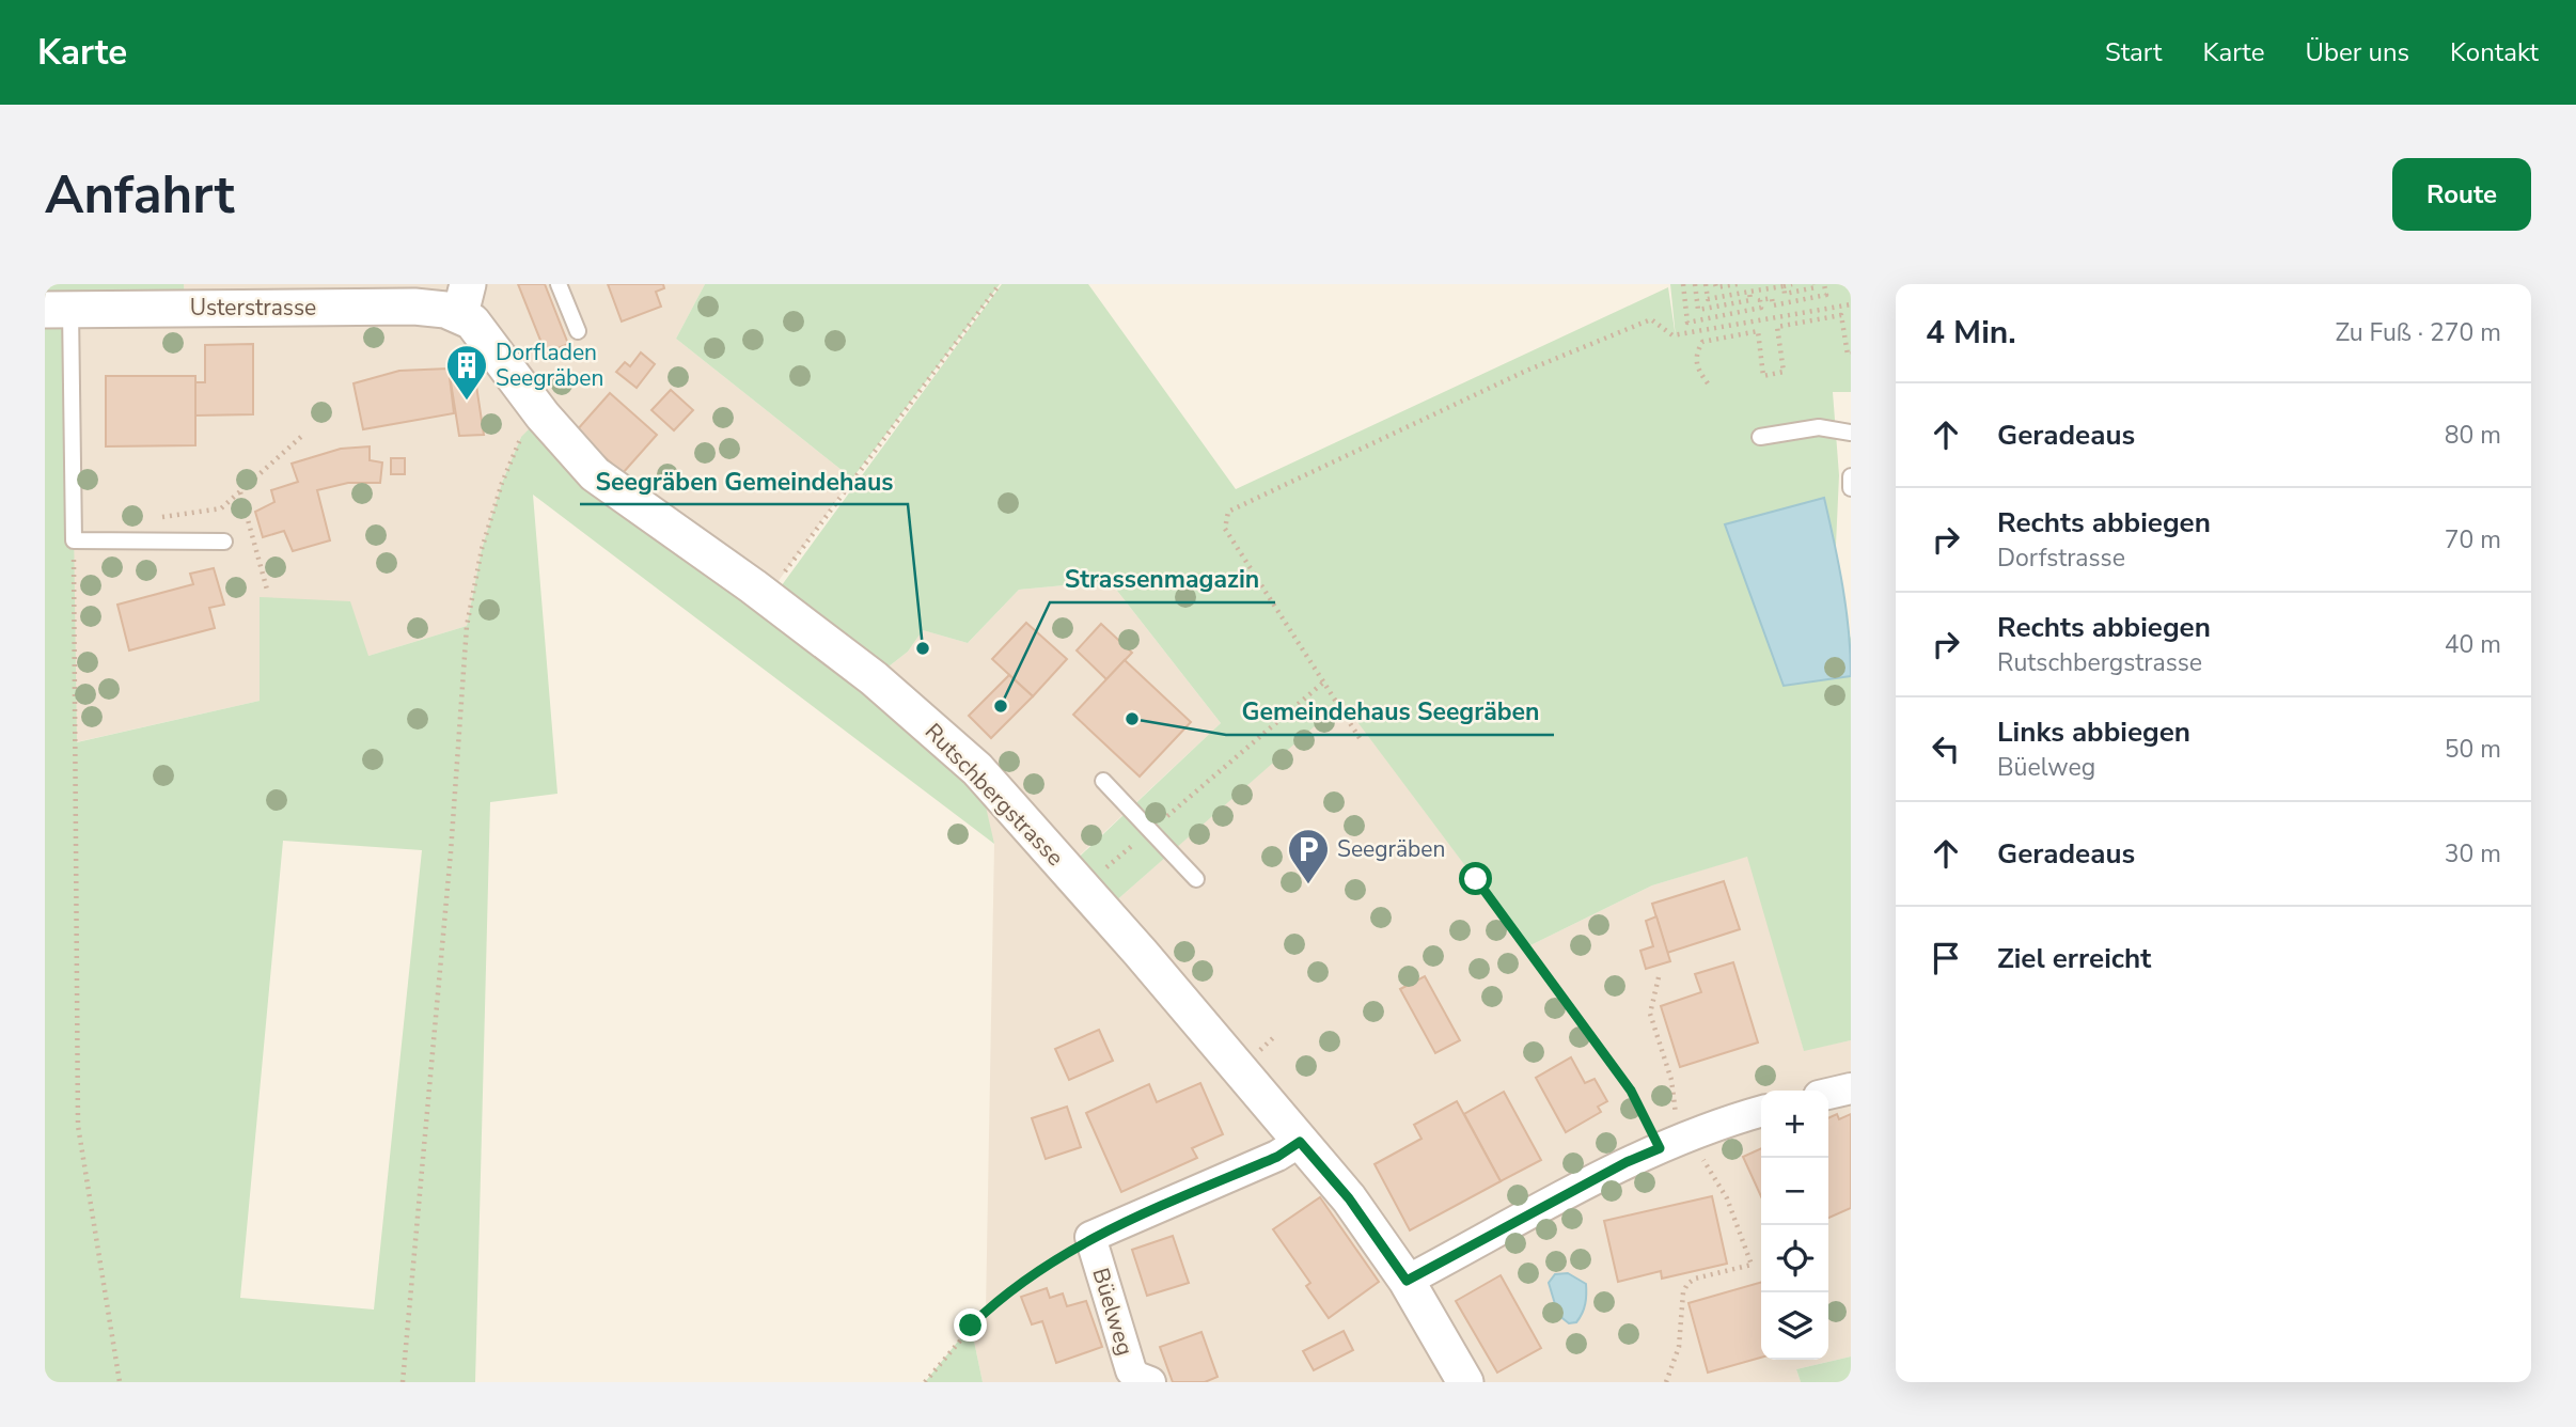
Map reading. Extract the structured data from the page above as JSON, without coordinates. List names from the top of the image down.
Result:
{
  "streets": {
    "street": ["Usterstrasse", "Rutschbergstrasse", "Büelweg"]
  },
  "crossings": [
    ["Usterstrasse", "Rutschbergstrasse"],
    ["Rutschbergstrasse", "Büelweg"]
  ],
  "places": {
    "building": ["Dorfladen Seegräben"],
    "other": ["Seegräben Gemeindehaus", "Strassenmagazin", "Gemeindehaus Seegräben"],
    "parking": ["Seegräben"]
  },
  "page": {
    "header": "Karte",
    "nav": [
      "Start",
      "Karte",
      "Über uns",
      "Kontakt"
    ],
    "buttons": "Route",
    "title": "Anfahrt",
    "heading": ["4 Min.", "Zu Fuß · 270 m"],
    "list": [
      ["Geradeaus", "80 m"],
      ["Rechts abbiegen", "Dorfstrasse", "70 m"],
      ["Rechts abbiegen", "Rutschbergstrasse", "40 m"],
      ["Links abbiegen", "Büelweg", "50 m"],
      ["Geradeaus", "30 m"],
      "Ziel erreicht"
    ],
    "map_buttons": ["+", "−"]
  }
}
